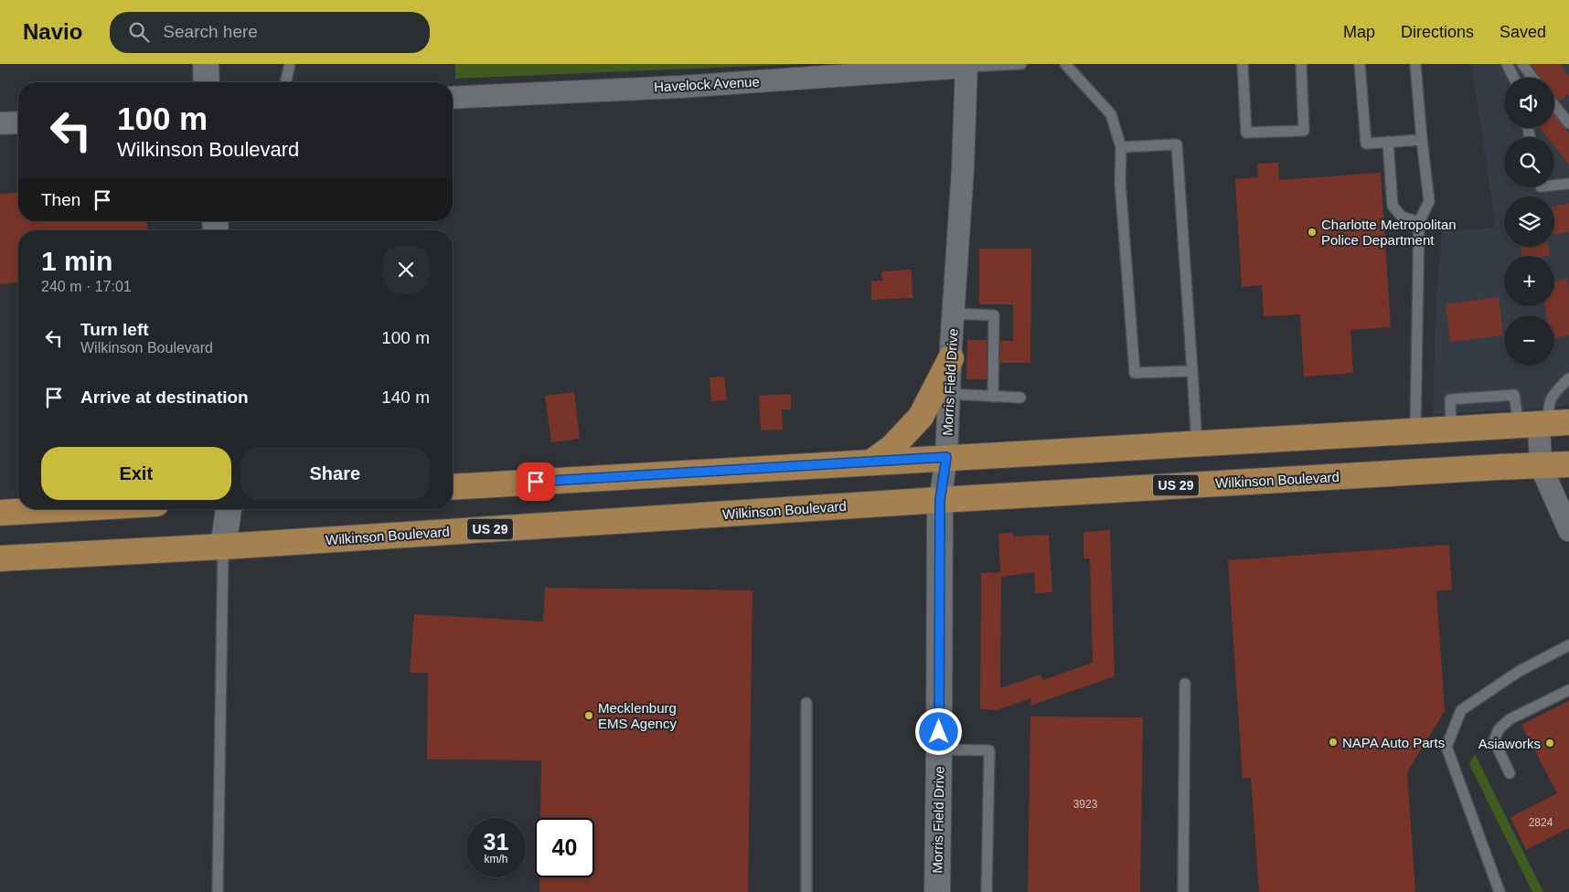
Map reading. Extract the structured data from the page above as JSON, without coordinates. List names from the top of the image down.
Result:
{
  "streets": {
    "main road": ["Wilkinson Boulevard", "US 29"],
    "street": ["Havelock Avenue", "Morris Field Drive"]
  },
  "crossings": [
    ["Havelock Avenue", "Morris Field Drive"],
    ["Morris Field Drive", "Wilkinson Boulevard"]
  ],
  "places": [
    "Charlotte Metropolitan Police Department",
    "Mecklenburg EMS Agency",
    "NAPA Auto Parts",
    "Asiaworks"
  ],
  "house_numbers": ["3923", "2824"],
  "page": {
    "header": "Navio",
    "search": "Search here",
    "nav": ["Map", "Directions", "Saved"],
    "map_buttons": ["+", "−"],
    "turn": ["100 m", "Wilkinson Boulevard"],
    "then": "Then",
    "heading": ["1 min", "240 m · 17:01"],
    "list": [
      {
        "name": "Turn left",
        "note": "Wilkinson Boulevard",
        "value": "100 m"
      },
      {
        "name": "Arrive at destination",
        "value": "140 m"
      }
    ],
    "buttons": ["Exit", "Share"],
    "speed": "31 km/h",
    "limit": "40"
  }
}
